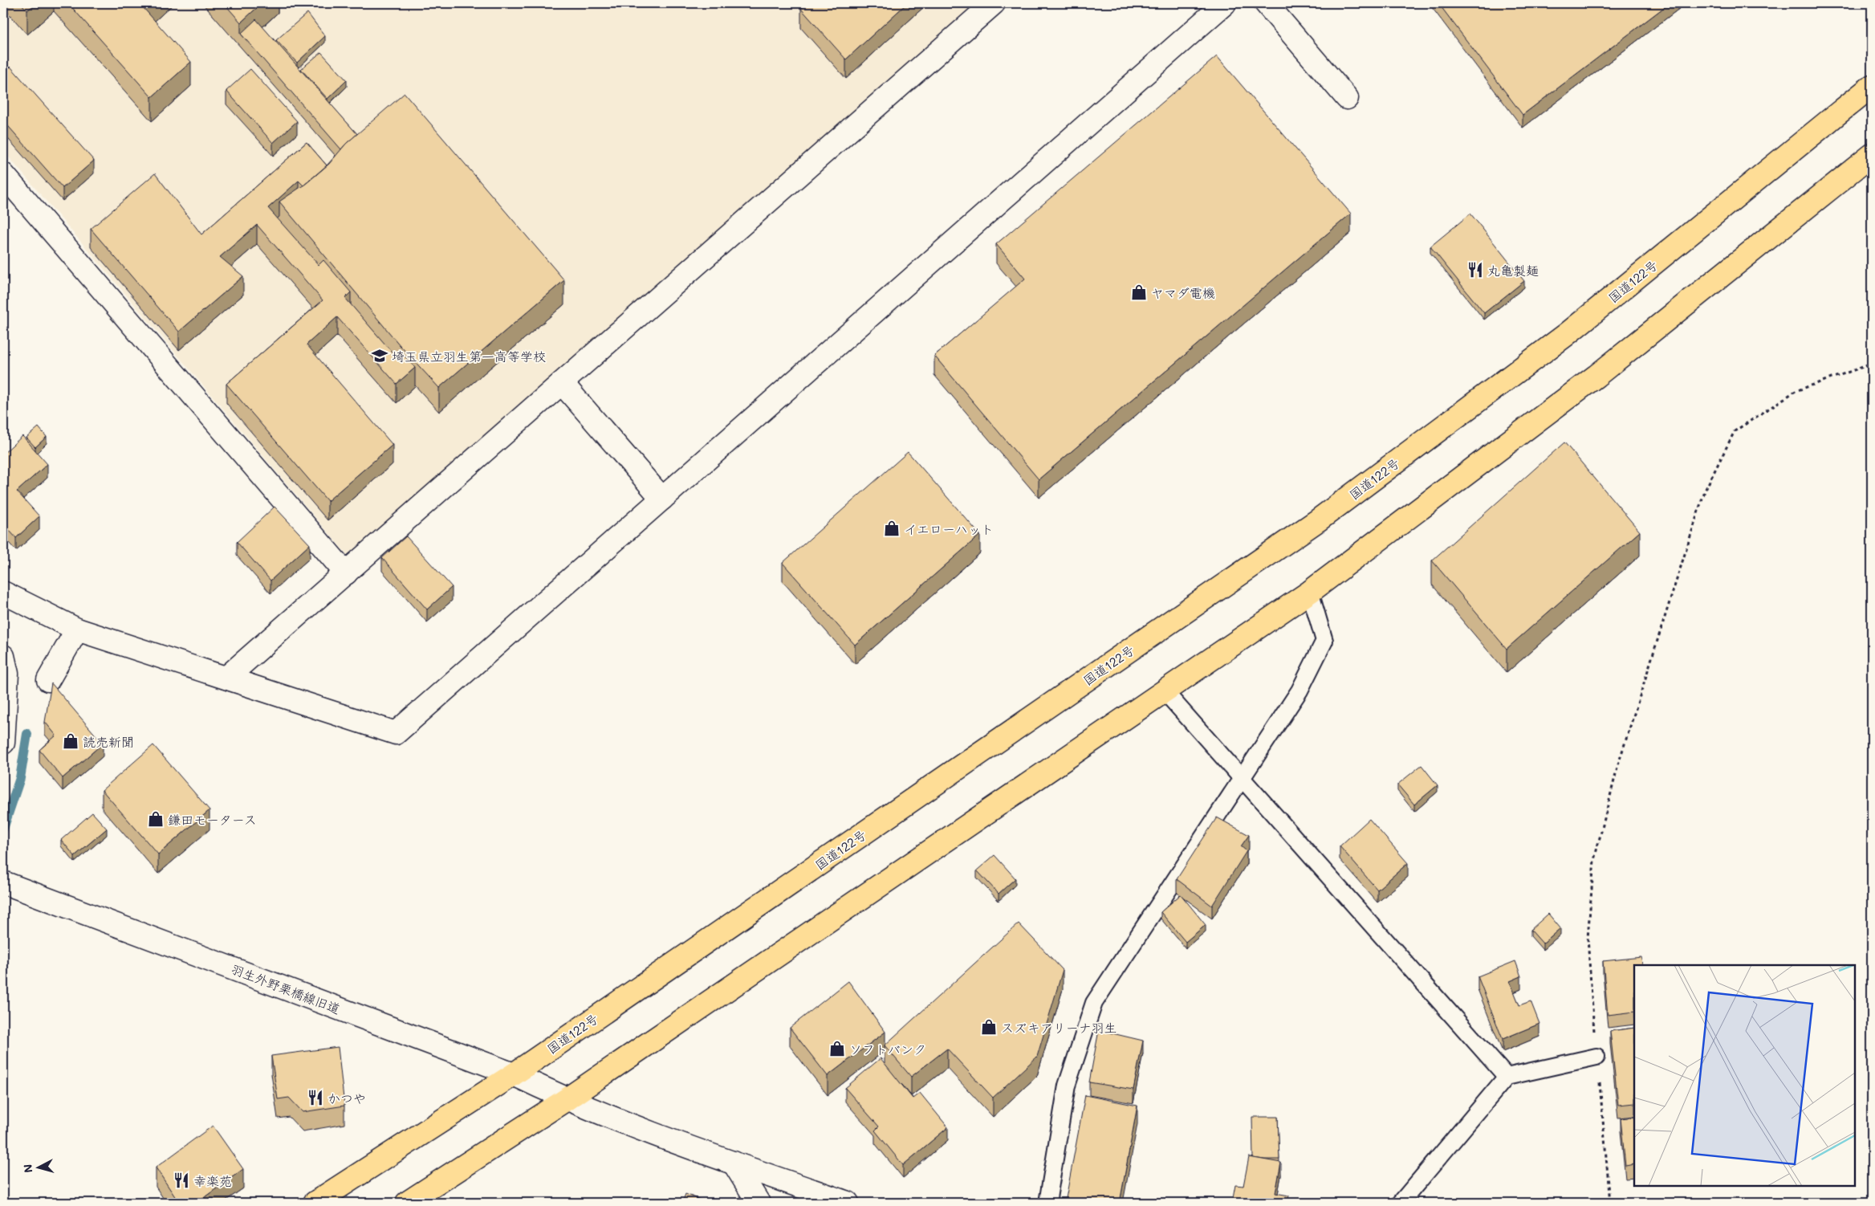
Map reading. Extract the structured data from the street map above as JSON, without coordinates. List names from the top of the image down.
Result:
{
  "streets": {
    "highway": ["国道122号"],
    "street": ["羽生外野栗橋線旧道"]
  },
  "crossings": [
    ["国道122号", "羽生外野栗橋線旧道"]
  ],
  "places": {
    "restaurant": ["丸亀製麺", "かつや", "幸楽苑"],
    "shop": [
      "ヤマダ電機",
      "イエローハット",
      "読売新聞",
      "鎌田モータース",
      "スズキアリーナ羽生",
      "ソフトバンク"
    ],
    "school or university": ["埼玉県立羽生第一高等学校"]
  },
  "north": "left"
}
